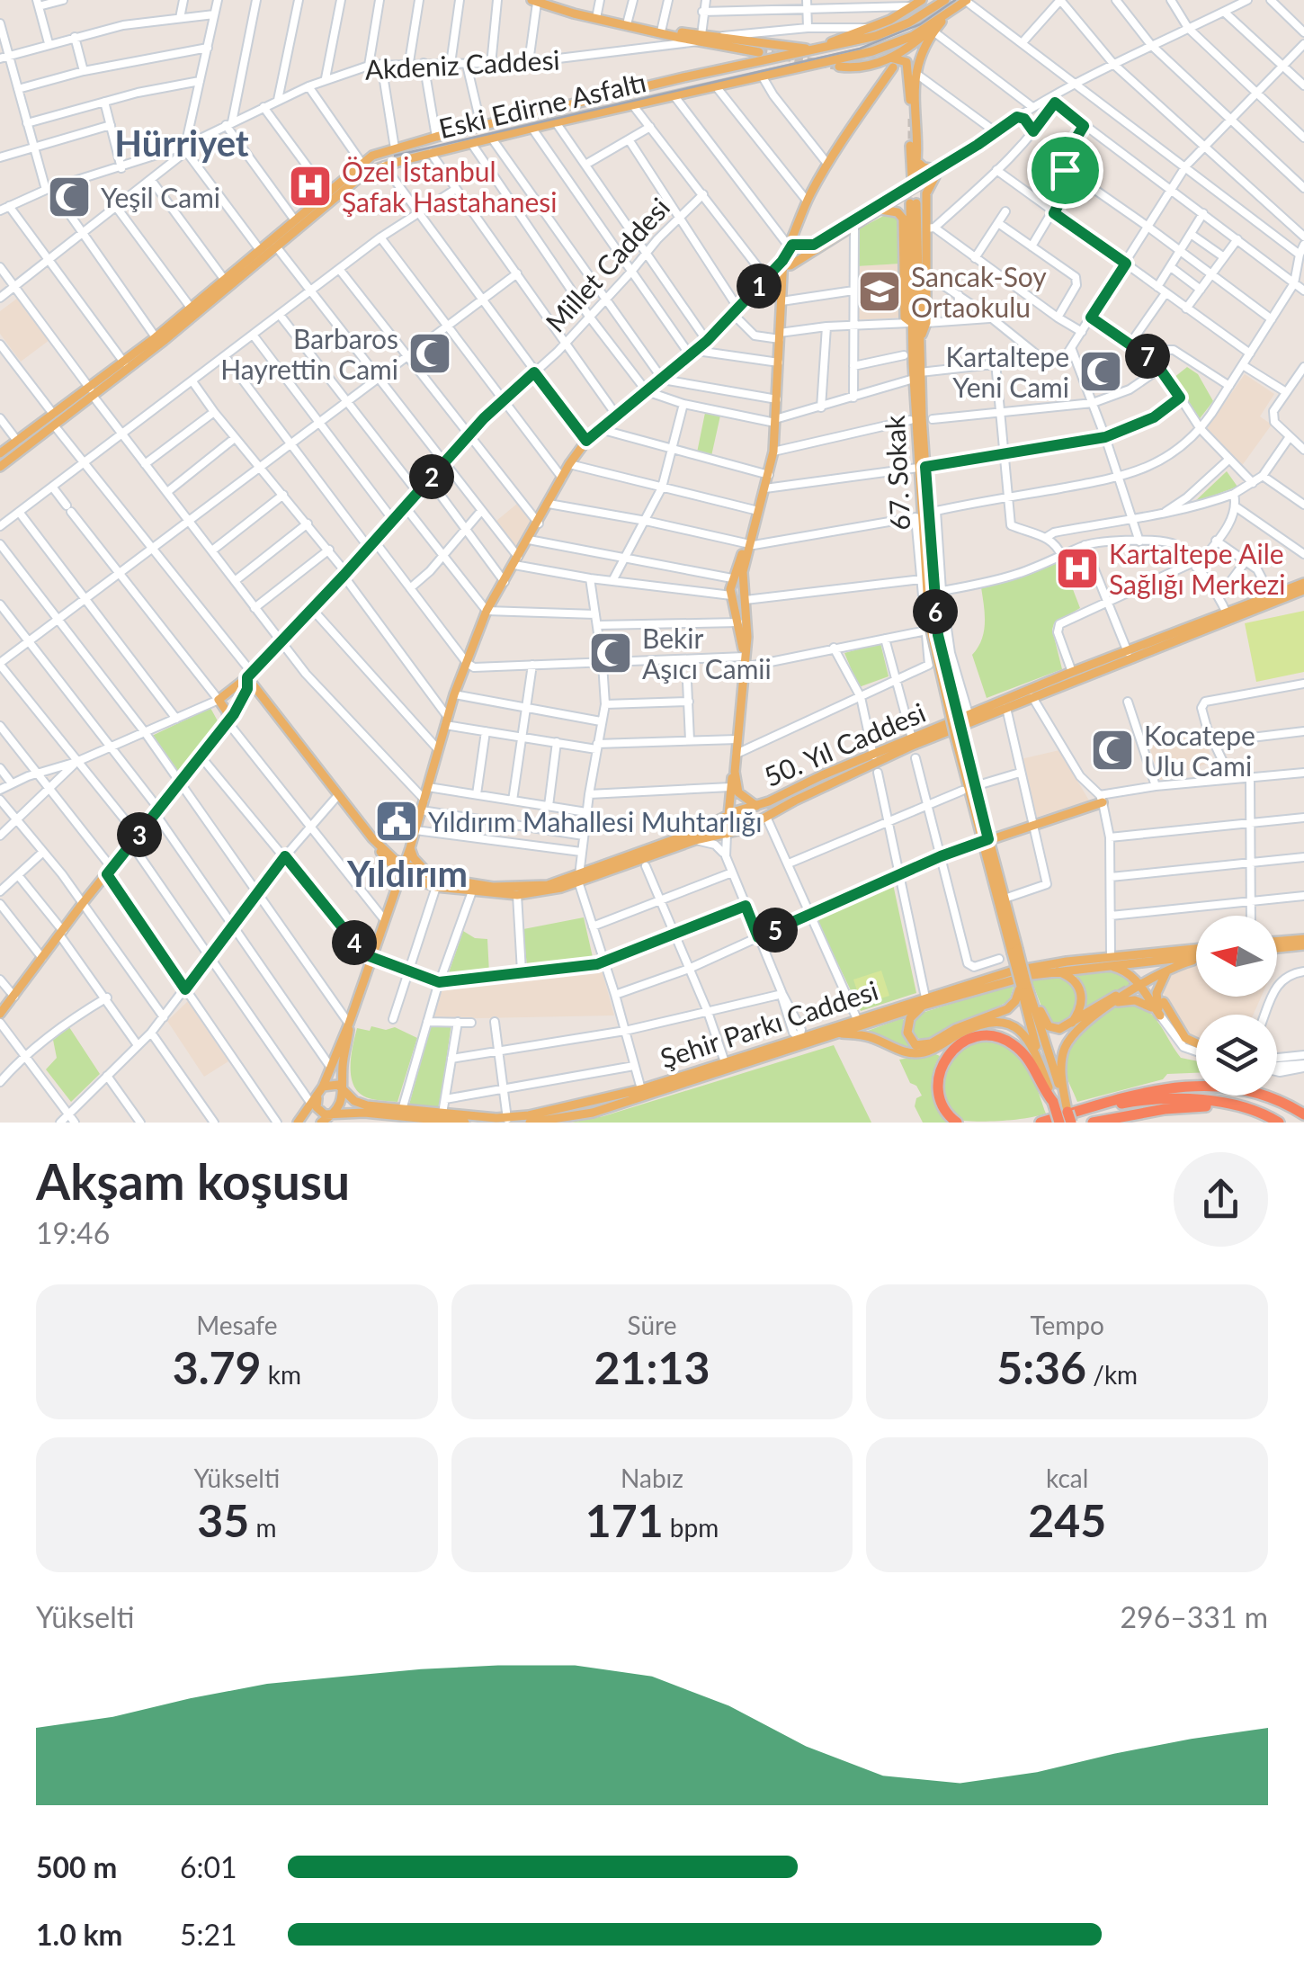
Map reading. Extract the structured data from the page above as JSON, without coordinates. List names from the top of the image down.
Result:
{
  "streets": {
    "main road": [
      "Eski Edirne Asfaltı",
      "67. Sokak",
      "50. Yıl Caddesi",
      "Şehir Parkı Caddesi"
    ],
    "street": ["Akdeniz Caddesi", "Millet Caddesi"]
  },
  "districts": ["Hürriyet", "Yıldırım"],
  "places": {
    "hospital": ["Özel İstanbul Şafak Hastahanesi", "Kartaltepe Aile Sağlığı Merkezi"],
    "mosque": [
      "Yeşil Cami",
      "Barbaros Hayrettin Cami",
      "Kartaltepe Yeni Cami",
      "Bekir Aşıcı Camii",
      "Kocatepe Ulu Cami"
    ],
    "school or university": ["Sancak-Soy Ortaokulu"],
    "public building": ["Yıldırım Mahallesi Muhtarlığı"]
  },
  "north": "left",
  "page": {
    "pins": [
      "1",
      "7",
      "2",
      "6",
      "3",
      "5",
      "4"
    ],
    "heading": ["Akşam koşusu", "19:46"],
    "stats": [
      ["Mesafe", "3.79 km"],
      ["Süre", "21:13"],
      ["Tempo", "5:36 /km"],
      ["Yükselti", "35 m"],
      ["Nabız", "171 bpm"],
      ["kcal", "245"]
    ],
    "chart": ["Yükselti", "296–331 m"],
    "list": [
      {
        "name": "500 m",
        "note": "6:01"
      },
      {
        "name": "1.0 km",
        "note": "5:21"
      }
    ]
  }
}
